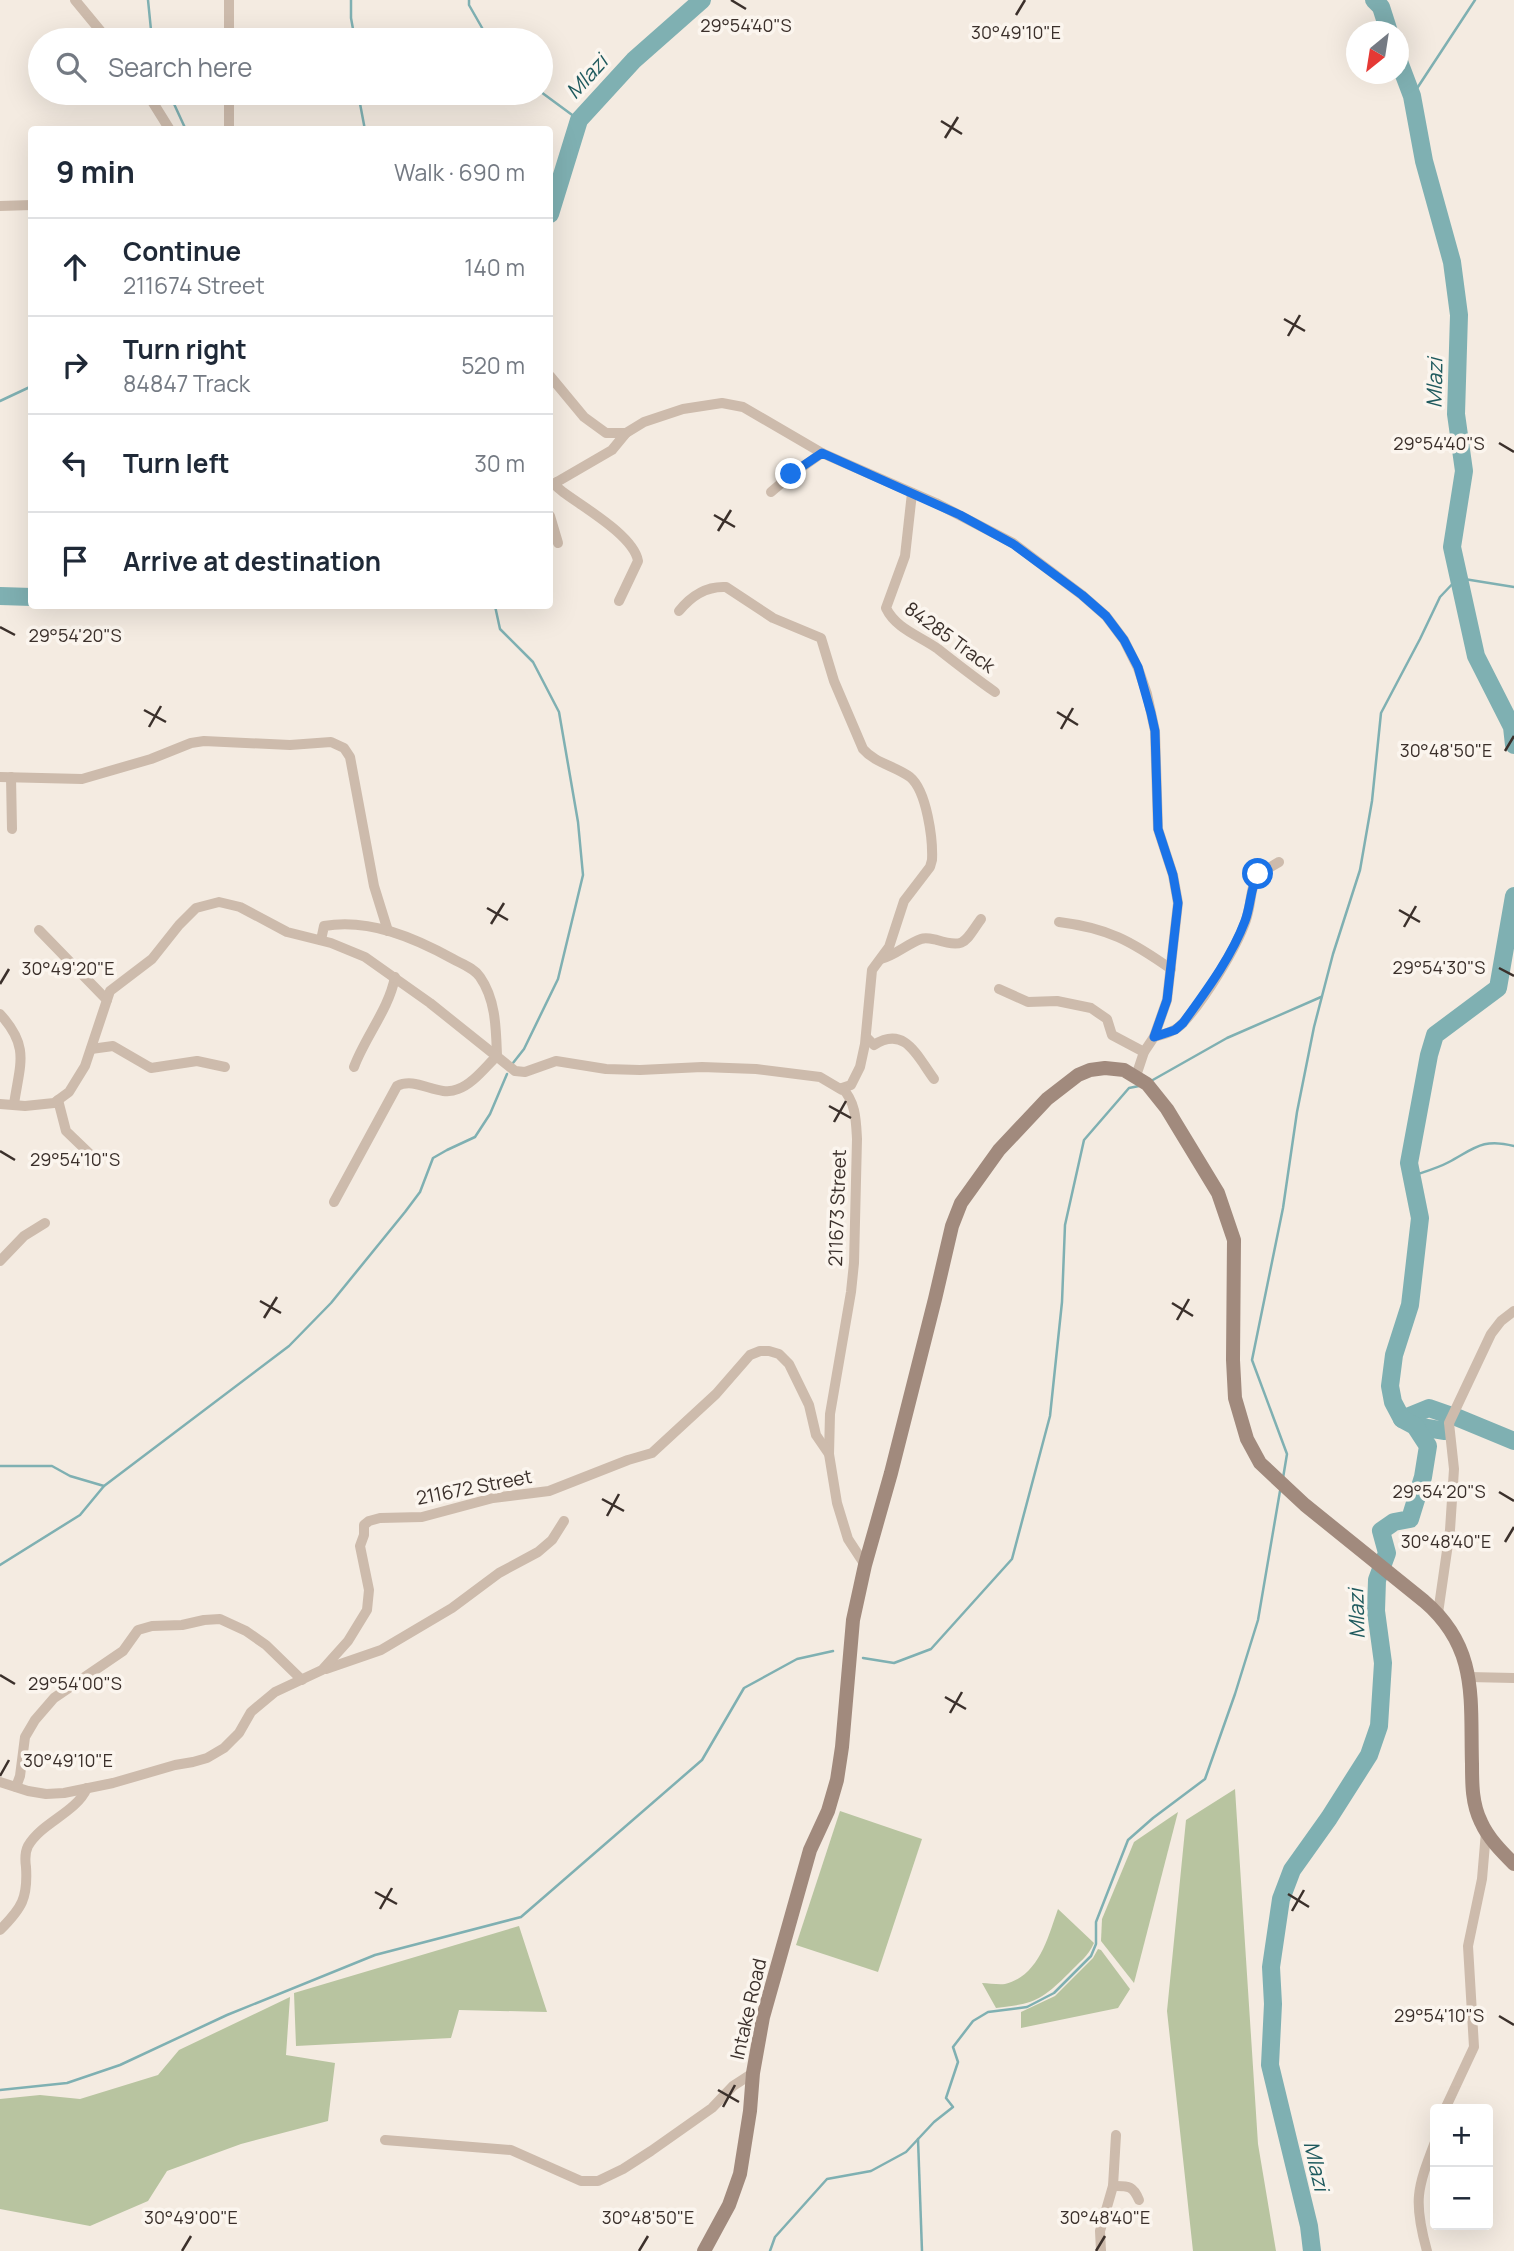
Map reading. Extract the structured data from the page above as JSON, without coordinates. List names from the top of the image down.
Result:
{
  "streets": {
    "street": [
      "84285 Track",
      "211673 Street",
      "211672 Street",
      "Intake Road"
    ]
  },
  "crossings": [
    ["211673 Street", "211672 Street"]
  ],
  "water": ["Mlazi"],
  "north": "bottom left",
  "page": {
    "search": "Search here",
    "heading": ["9 min", "Walk · 690 m"],
    "list": [
      ["Continue", "211674 Street", "140 m"],
      ["Turn right", "84847 Track", "520 m"],
      ["Turn left", "30 m"],
      "Arrive at destination"
    ],
    "map_buttons": ["+", "−"]
  },
  "coordinates": [
    "29°54'40\"S",
    "30°49'10\"E",
    "29°54'20\"S",
    "30°48'50\"E",
    "29°54'30\"S",
    "30°49'20\"E",
    "29°54'10\"S",
    "30°48'40\"E",
    "29°54'00\"S",
    "30°49'00\"E"
  ]
}
